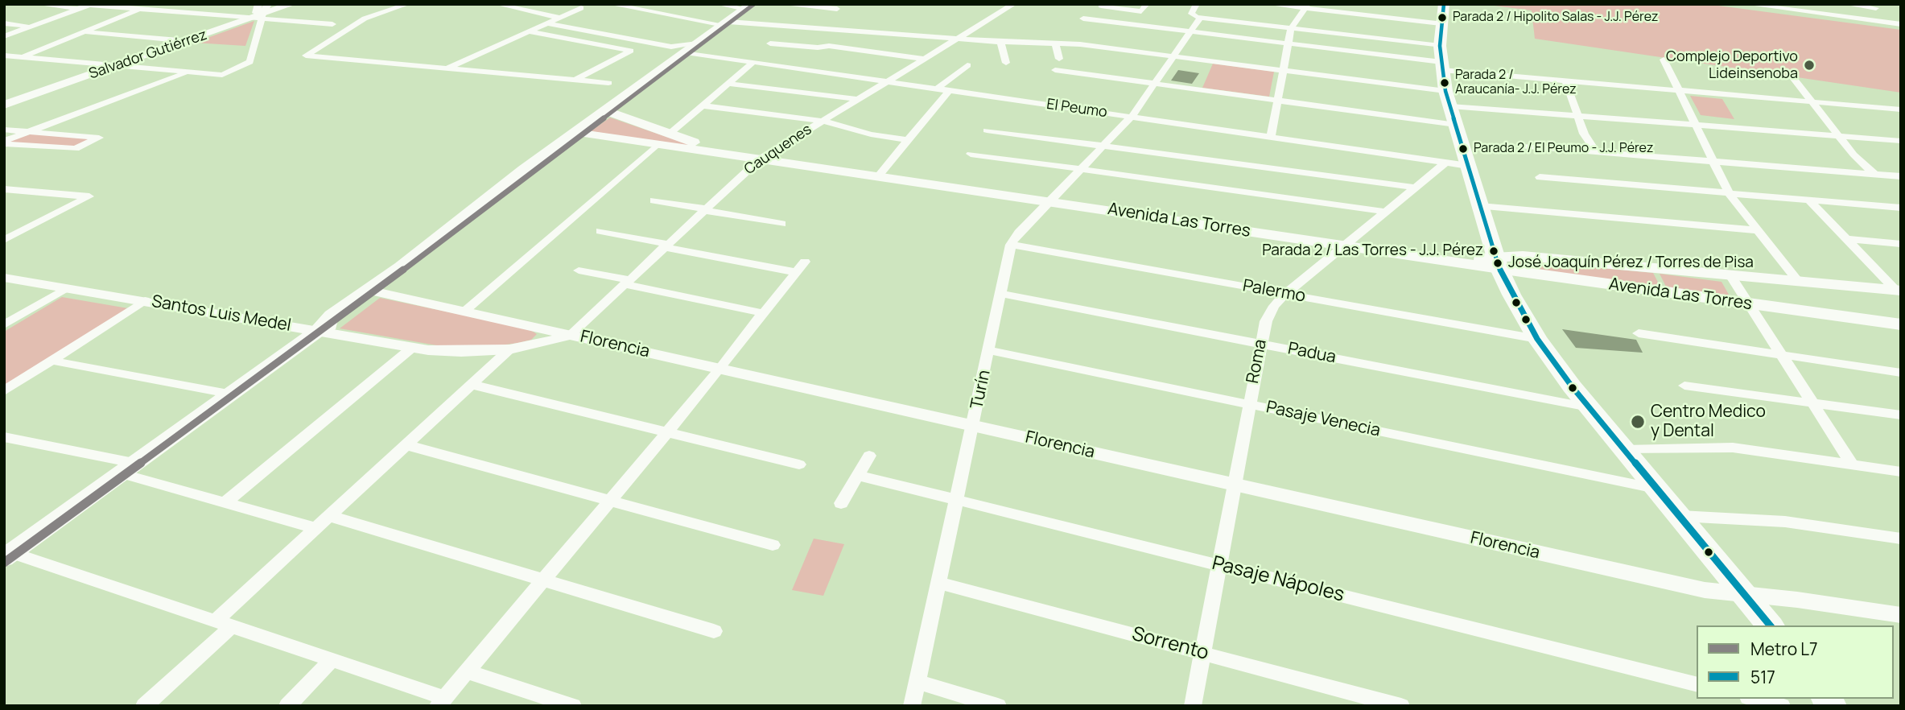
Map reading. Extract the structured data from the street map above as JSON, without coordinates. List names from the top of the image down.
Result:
{
  "streets": {
    "main road": ["Salvador Gutiérrez", "Avenida Las Torres"],
    "street": [
      "El Peumo",
      "Cauquenes",
      "Palermo",
      "Santos Luis Medel",
      "Florencia",
      "Padua",
      "Roma",
      "Turín",
      "Pasaje Venecia",
      "Pasaje Nápoles",
      "Sorrento"
    ]
  },
  "crossings": [
    ["El Peumo", "Cauquenes"],
    ["El Peumo", "Roma"],
    ["El Peumo", "Turín"],
    ["Cauquenes", "Avenida Las Torres"],
    ["Cauquenes", "Santos Luis Medel"],
    ["Cauquenes", "Florencia"],
    ["Avenida Las Torres", "Roma"],
    ["Avenida Las Torres", "Turín"],
    ["Palermo", "Roma"],
    ["Palermo", "Turín"],
    ["Santos Luis Medel", "Florencia"],
    ["Florencia", "Roma"],
    ["Florencia", "Turín"],
    ["Padua", "Roma"],
    ["Padua", "Turín"],
    ["Roma", "Pasaje Venecia"],
    ["Roma", "Pasaje Nápoles"],
    ["Roma", "Sorrento"],
    ["Turín", "Pasaje Venecia"],
    ["Turín", "Pasaje Nápoles"],
    ["Turín", "Sorrento"]
  ],
  "places": [
    "Parada 2 / Hipolito Salas - J.J. Pérez",
    "Complejo Deportivo Lideinsenoba",
    "Parada 2 / Araucanía- J.J. Pérez",
    "Parada 2 / El Peumo - J.J. Pérez",
    "Parada 2 / Las Torres - J.J. Pérez",
    "José Joaquín Pérez / Torres de Pisa",
    "Centro Medico y Dental"
  ],
  "lines": ["metro line L7", "transit line 517"],
  "legend": ["Metro L7", "517"]
}
